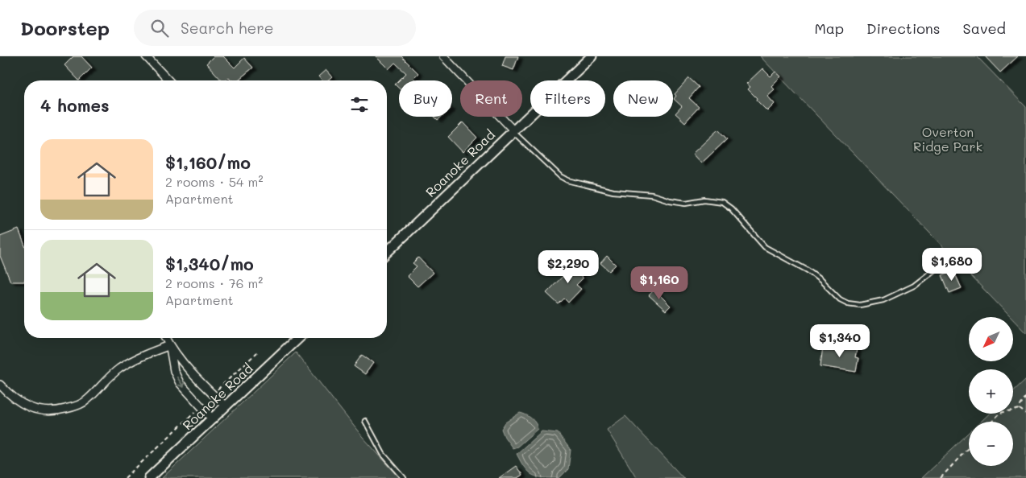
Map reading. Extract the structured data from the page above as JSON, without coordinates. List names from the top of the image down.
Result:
{
  "streets": {
    "street": ["Roanoke Road"]
  },
  "parks": ["Overton Ridge Park"],
  "north": "bottom left",
  "page": {
    "header": "Doorstep",
    "search": "Search here",
    "nav": ["Map", "Directions", "Saved"],
    "chip": [
      "Buy",
      "Rent",
      "Filters",
      "New"
    ],
    "heading": "4 homes",
    "list": [
      {
        "name": "$1,160/mo",
        "note": "2 rooms · 54 m² · Apartment"
      },
      {
        "name": "$1,340/mo",
        "note": "2 rooms · 76 m² · Apartment"
      }
    ],
    "price": [
      "$1,680",
      "$2,290",
      "$1,160",
      "$1,340"
    ],
    "map_buttons": ["+", "−"]
  }
}
